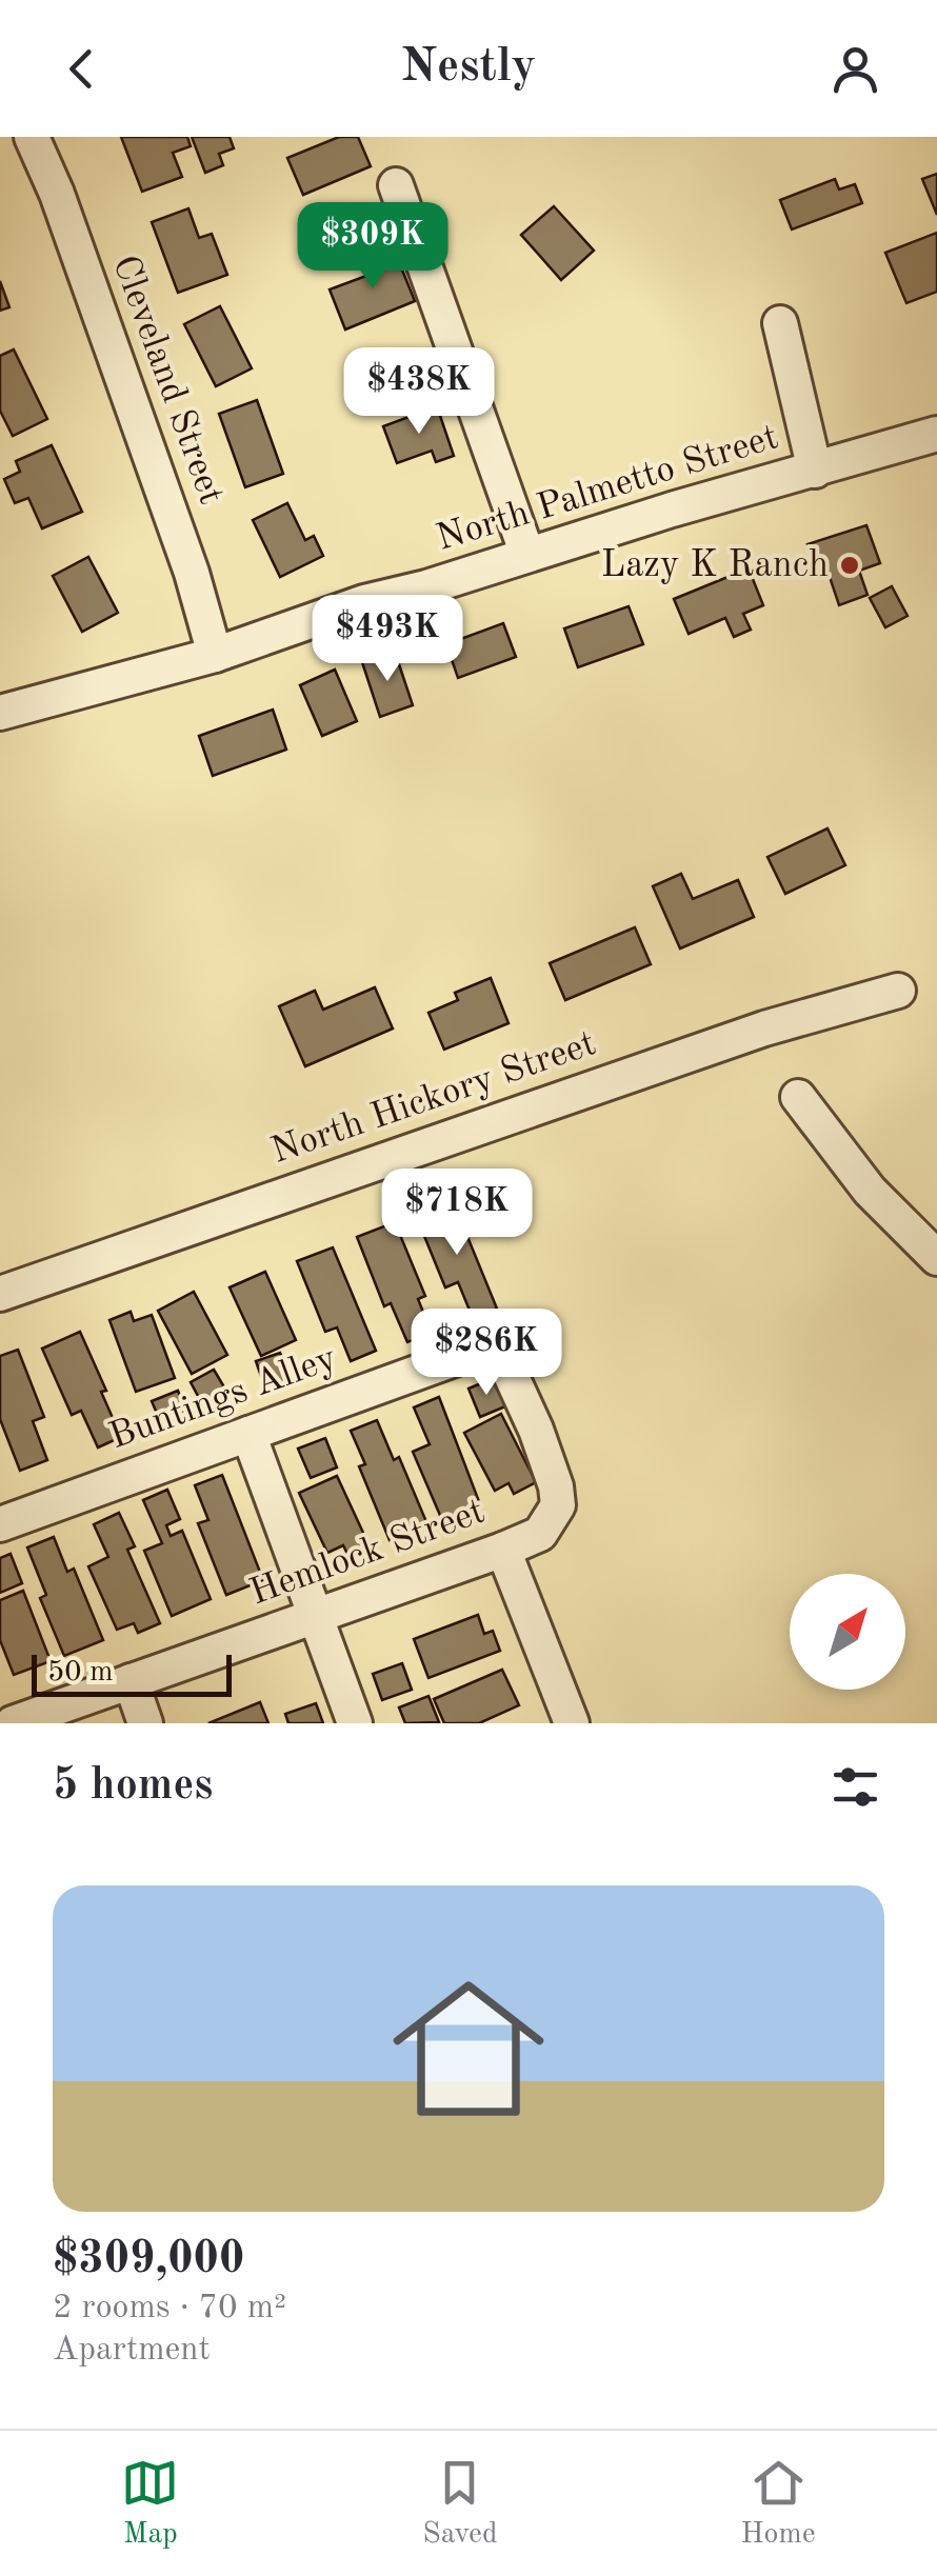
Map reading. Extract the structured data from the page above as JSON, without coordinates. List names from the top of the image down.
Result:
{
  "streets": {
    "street": [
      "Cleveland Street",
      "North Palmetto Street",
      "North Hickory Street",
      "Buntings Alley",
      "Hemlock Street"
    ]
  },
  "crossings": [
    ["Cleveland Street", "North Palmetto Street"],
    ["Buntings Alley", "Hemlock Street"]
  ],
  "places": ["Lazy K Ranch"],
  "scale_bar": "50 m",
  "north": "top right",
  "page": {
    "header": "Nestly",
    "price": [
      "$309K",
      "$438K",
      "$493K",
      "$718K",
      "$286K"
    ],
    "scale": "50 m",
    "heading": "5 homes",
    "list": [
      {
        "name": "$309,000",
        "note": "2 rooms · 70 m² · Apartment"
      }
    ],
    "tabs": ["Map", "Saved", "Home"]
  }
}
